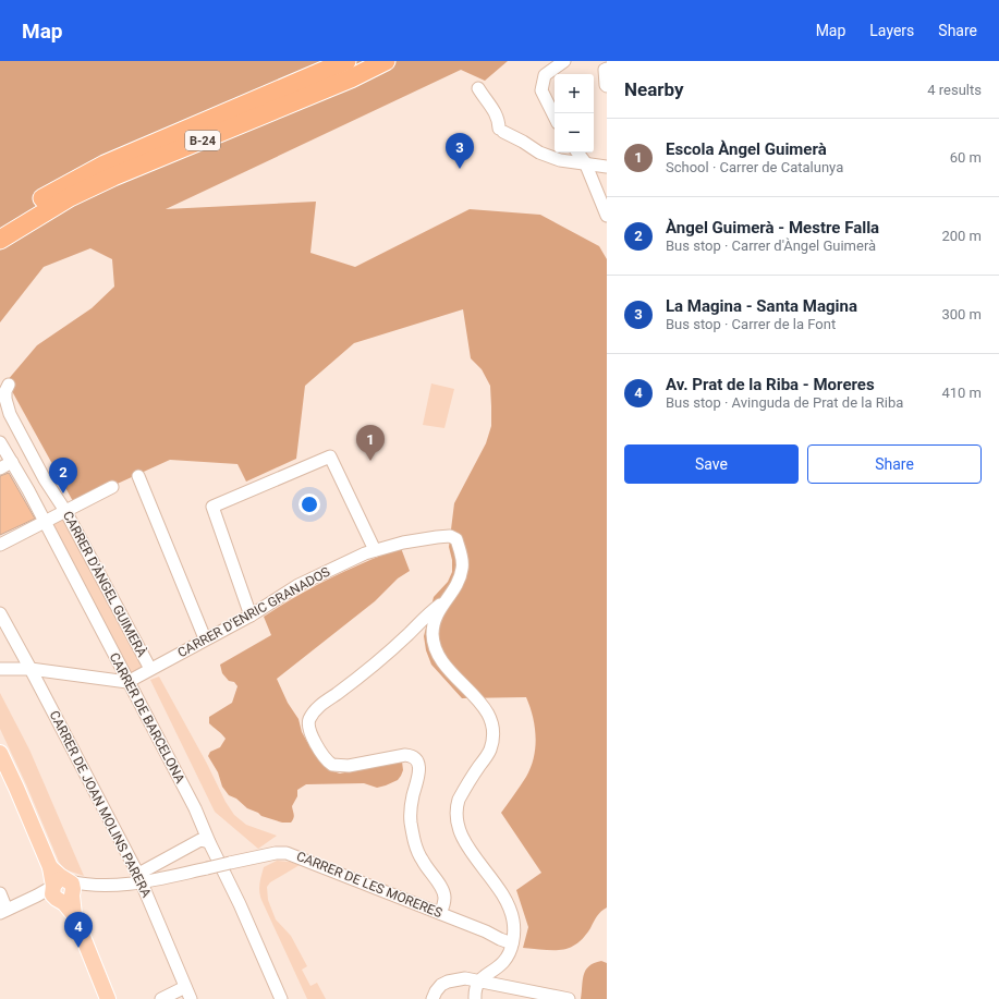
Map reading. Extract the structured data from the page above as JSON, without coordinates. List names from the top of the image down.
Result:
{
  "streets": {
    "highway": ["B-24"],
    "street": [
      "CARRER D'ÀNGEL GUIMERÀ",
      "CARRER D'ENRIC GRANADOS",
      "CARRER DE BARCELONA",
      "CARRER DE JOAN MOLINS PARERA",
      "CARRER DE LES MORERES"
    ]
  },
  "crossings": [
    ["CARRER D'ÀNGEL GUIMERÀ", "CARRER D'ENRIC GRANADOS"],
    ["CARRER D'ENRIC GRANADOS", "CARRER DE BARCELONA"],
    ["CARRER DE JOAN MOLINS PARERA", "CARRER DE LES MORERES"]
  ],
  "page": {
    "header": "Map",
    "nav": ["Map", "Layers", "Share"],
    "heading": ["Nearby", "4 results"],
    "map_buttons": ["+", "−"],
    "list": [
      {
        "mark": "1",
        "name": "Escola Àngel Guimerà",
        "note": "School · Carrer de Catalunya",
        "value": "60 m"
      },
      {
        "mark": "2",
        "name": "Àngel Guimerà - Mestre Falla",
        "note": "Bus stop · Carrer d'Àngel Guimerà",
        "value": "200 m"
      },
      {
        "mark": "3",
        "name": "La Magina - Santa Magina",
        "note": "Bus stop · Carrer de la Font",
        "value": "300 m"
      },
      {
        "mark": "4",
        "name": "Av. Prat de la Riba - Moreres",
        "note": "Bus stop · Avinguda de Prat de la Riba",
        "value": "410 m"
      }
    ],
    "pins": [
      "3",
      "1",
      "2",
      "4"
    ],
    "buttons": ["Save", "Share"]
  }
}
